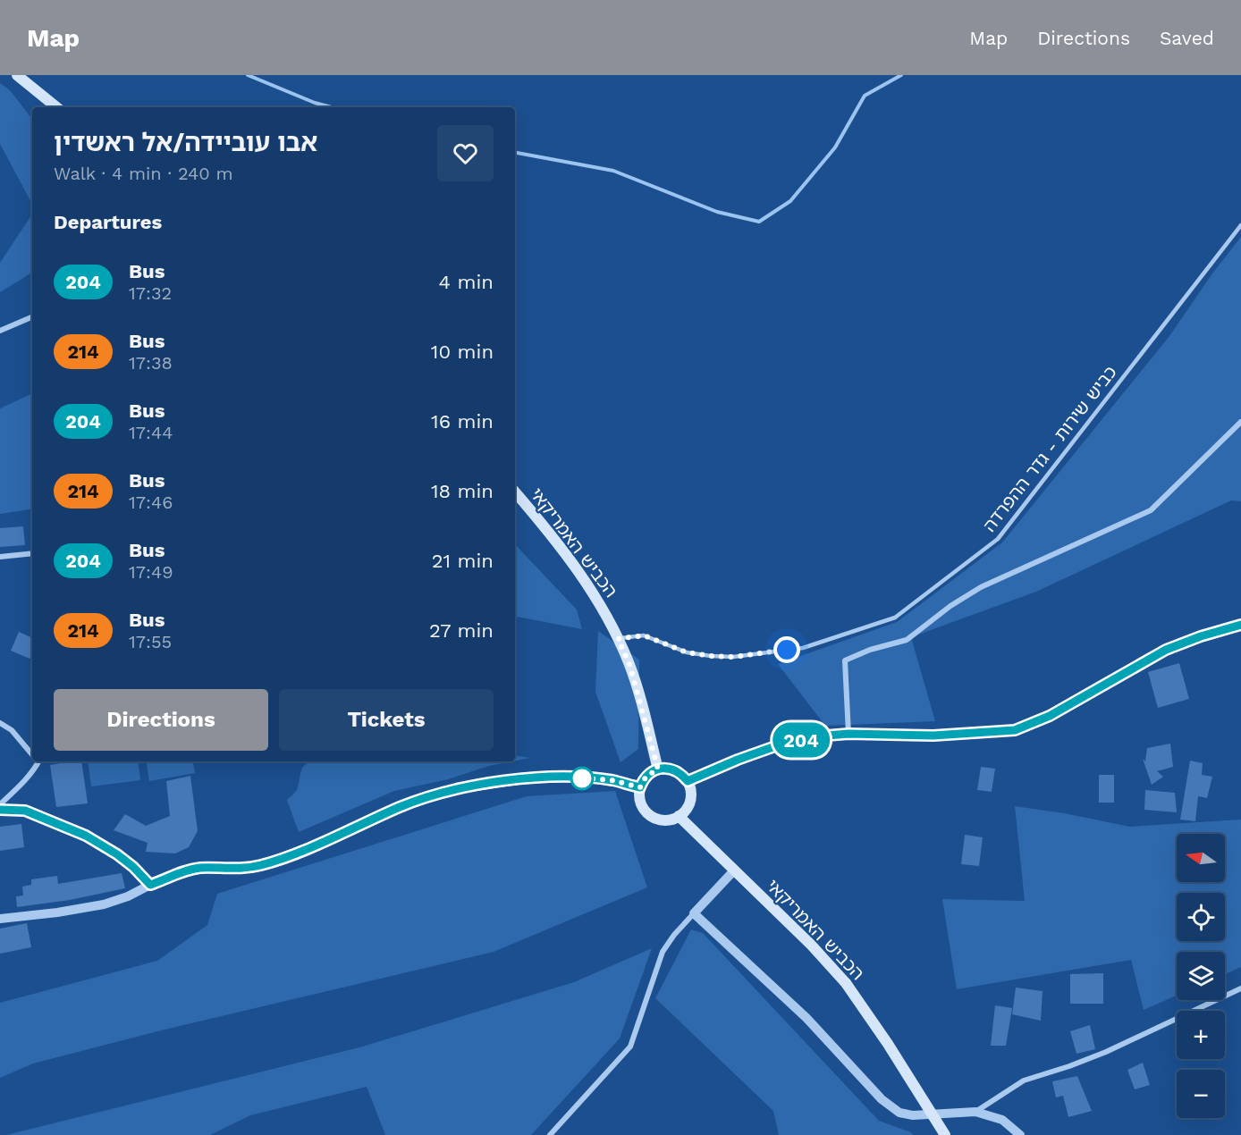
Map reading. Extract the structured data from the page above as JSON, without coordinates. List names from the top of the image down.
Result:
{
  "streets": {
    "main road": ["הכביש האמריקאי"],
    "lane": ["כביש שירות - גדר ההפרדה"]
  },
  "crossings": [
    ["כביש שירות - גדר ההפרדה", "הכביש האמריקאי"]
  ],
  "lines": ["bus line 204"],
  "north": "left",
  "page": {
    "header": "Map",
    "nav": ["Map", "Directions", "Saved"],
    "on_map": "204",
    "heading": [
      ["אבו עוביידה/אל ראשדין", "Walk · 4 min · 240 m"],
      "Departures"
    ],
    "list": [
      {
        "mark": "204",
        "name": "Bus",
        "note": "17:32",
        "value": "4 min"
      },
      {
        "mark": "214",
        "name": "Bus",
        "note": "17:38",
        "value": "10 min"
      },
      {
        "mark": "204",
        "name": "Bus",
        "note": "17:44",
        "value": "16 min"
      },
      {
        "mark": "214",
        "name": "Bus",
        "note": "17:46",
        "value": "18 min"
      },
      {
        "mark": "204",
        "name": "Bus",
        "note": "17:49",
        "value": "21 min"
      },
      {
        "mark": "214",
        "name": "Bus",
        "note": "17:55",
        "value": "27 min"
      }
    ],
    "buttons": ["Directions", "Tickets"],
    "map_buttons": ["+", "−"]
  }
}
